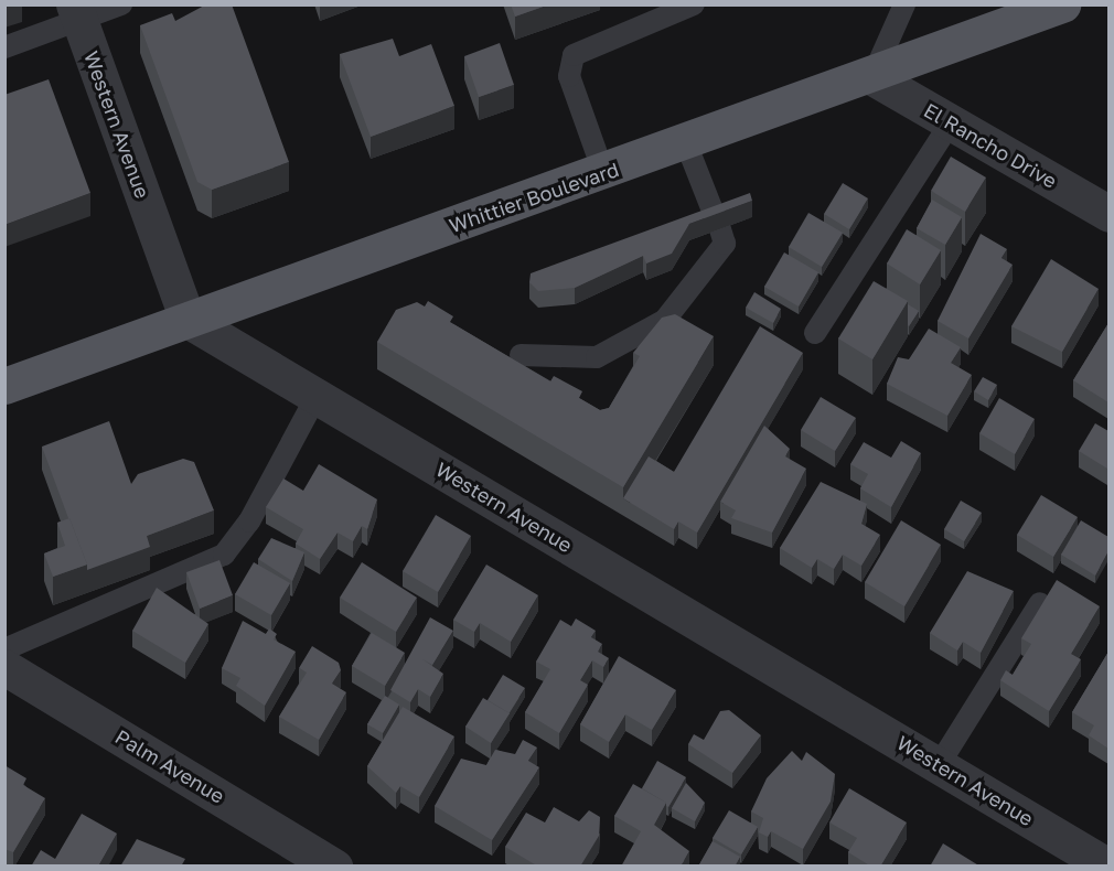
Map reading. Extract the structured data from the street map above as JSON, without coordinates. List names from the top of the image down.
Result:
{
  "streets": {
    "main road": ["Whittier Boulevard"],
    "street": ["Western Avenue", "El Rancho Drive", "Palm Avenue"]
  },
  "crossings": [
    ["Western Avenue", "Whittier Boulevard"],
    ["El Rancho Drive", "Whittier Boulevard"]
  ]
}
